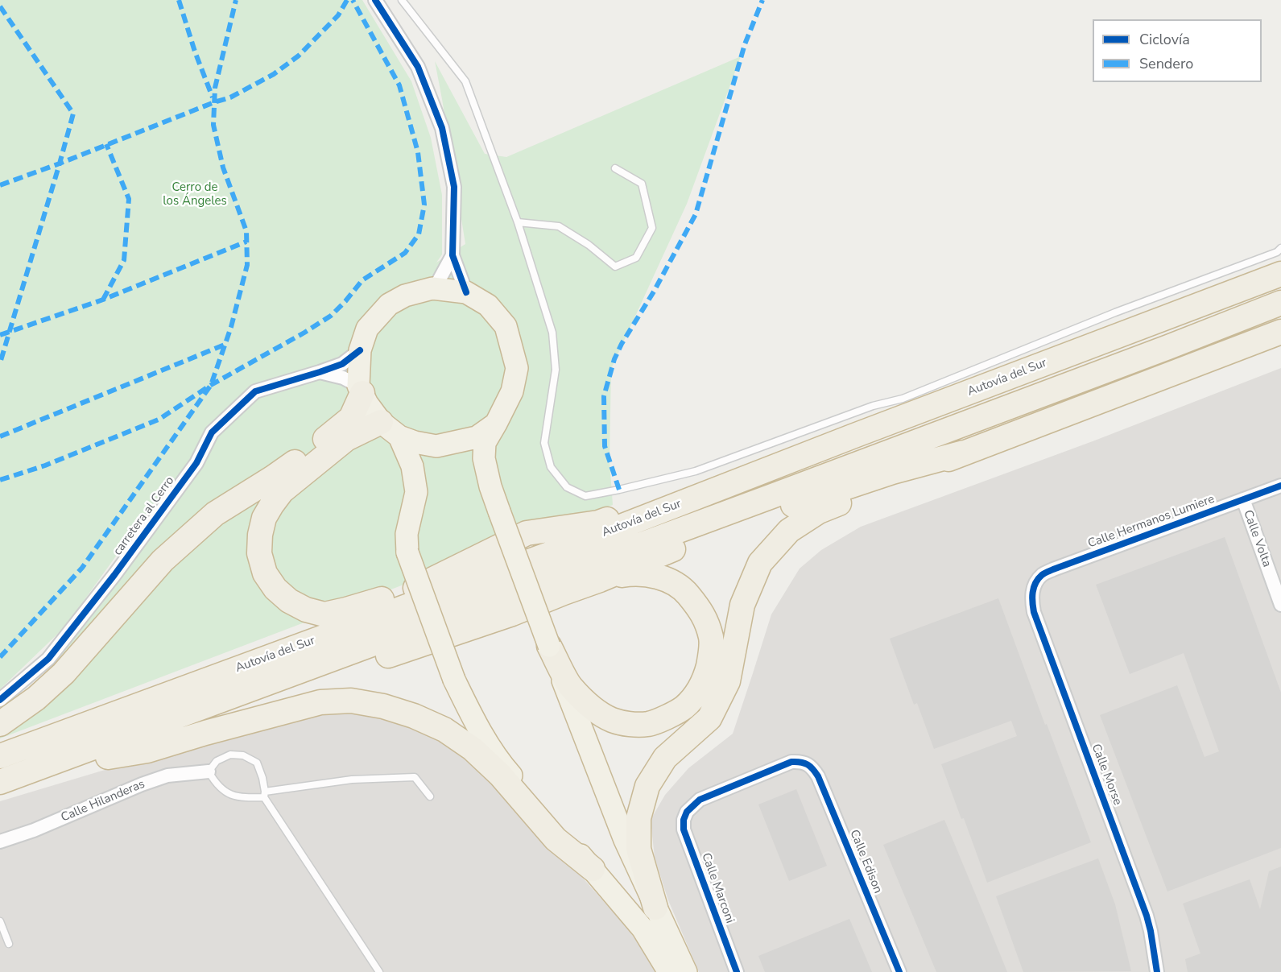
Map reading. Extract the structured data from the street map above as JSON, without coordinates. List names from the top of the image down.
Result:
{
  "streets": {
    "highway": ["Autovía del Sur"],
    "street": [
      "carretera al Cerro",
      "Calle Hermanos Lumiere",
      "Calle Volta",
      "Calle Morse",
      "Calle Hilanderas",
      "Calle Edison",
      "Calle Marconi"
    ]
  },
  "crossings": [
    ["Calle Hermanos Lumiere", "Calle Volta"],
    ["Calle Hermanos Lumiere", "Calle Morse"],
    ["Calle Edison", "Calle Marconi"]
  ],
  "parks": ["Cerro de los Ángeles"],
  "legend": ["Ciclovía", "Sendero"]
}
